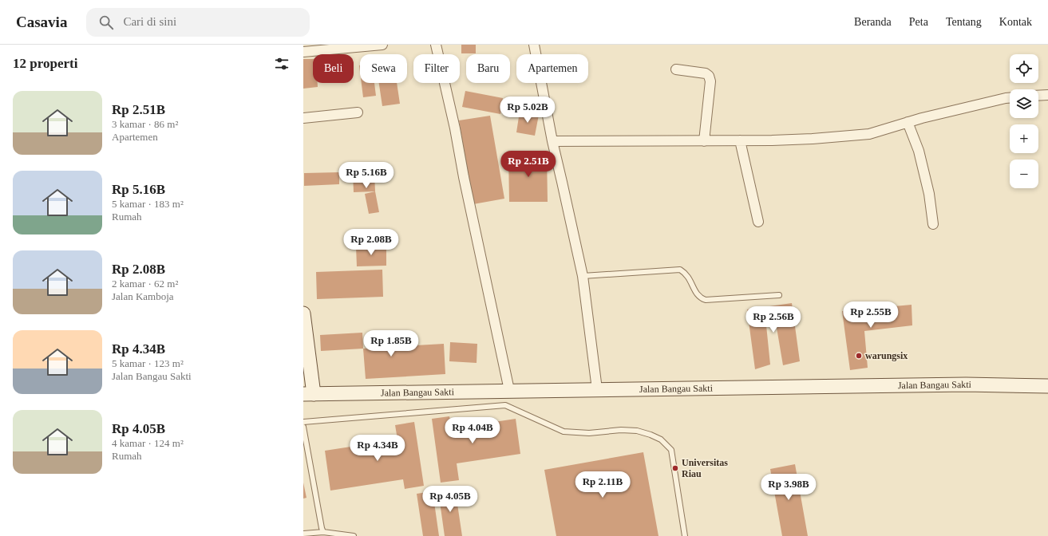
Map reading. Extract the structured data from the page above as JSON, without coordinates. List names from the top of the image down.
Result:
{
  "streets": {
    "street": ["Jalan Bangau Sakti"]
  },
  "places": ["warungsix", "Universitas Riau"],
  "page": {
    "header": "Casavia",
    "search": "Cari di sini",
    "nav": [
      "Beranda",
      "Peta",
      "Tentang",
      "Kontak"
    ],
    "heading": "12 properti",
    "map_buttons": ["+", "−"],
    "chip": [
      "Beli",
      "Sewa",
      "Filter",
      "Baru",
      "Apartemen"
    ],
    "list": [
      {
        "name": "Rp 2.51B",
        "note": "3 kamar · 86 m² · Apartemen"
      },
      {
        "name": "Rp 5.16B",
        "note": "5 kamar · 183 m² · Rumah"
      },
      {
        "name": "Rp 2.08B",
        "note": "2 kamar · 62 m² · Jalan Kamboja"
      },
      {
        "name": "Rp 4.34B",
        "note": "5 kamar · 123 m² · Jalan Bangau Sakti"
      },
      {
        "name": "Rp 4.05B",
        "note": "4 kamar · 124 m² · Rumah"
      }
    ],
    "price": [
      "Rp 5.02B",
      "Rp 2.51B",
      "Rp 5.16B",
      "Rp 2.08B",
      "Rp 2.55B",
      "Rp 2.56B",
      "Rp 1.85B",
      "Rp 4.04B",
      "Rp 4.34B",
      "Rp 2.11B",
      "Rp 3.98B",
      "Rp 4.05B"
    ]
  }
}
